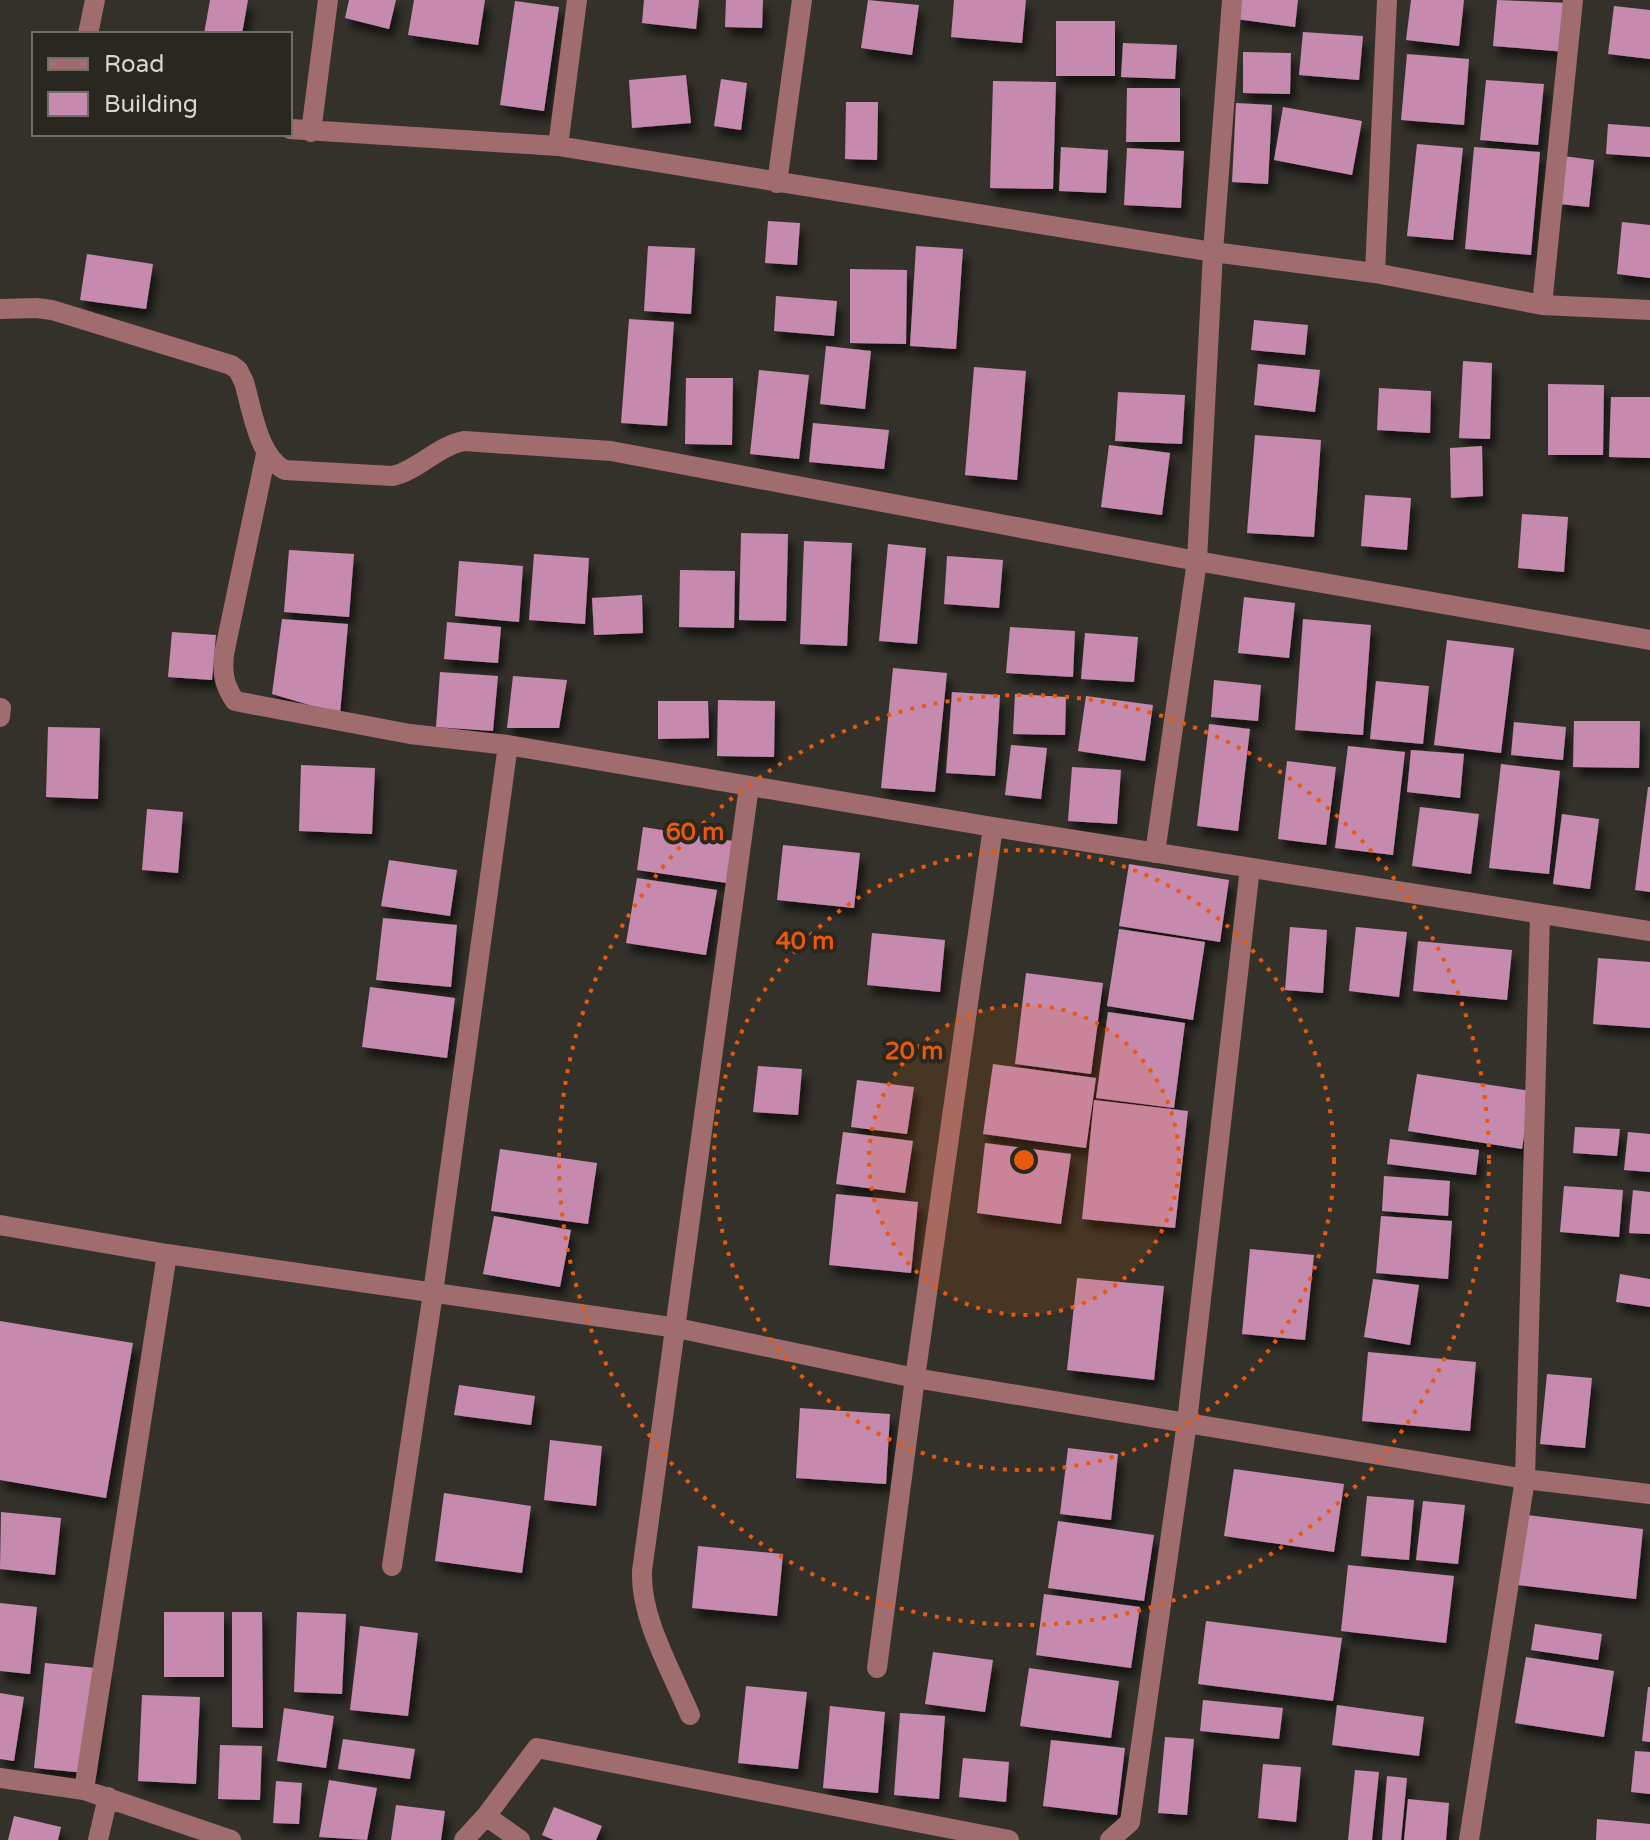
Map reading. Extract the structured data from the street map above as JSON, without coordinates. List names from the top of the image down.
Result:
{
  "legend": ["Road", "Building"],
  "rings": ["60 m", "40 m", "20 m"]
}
